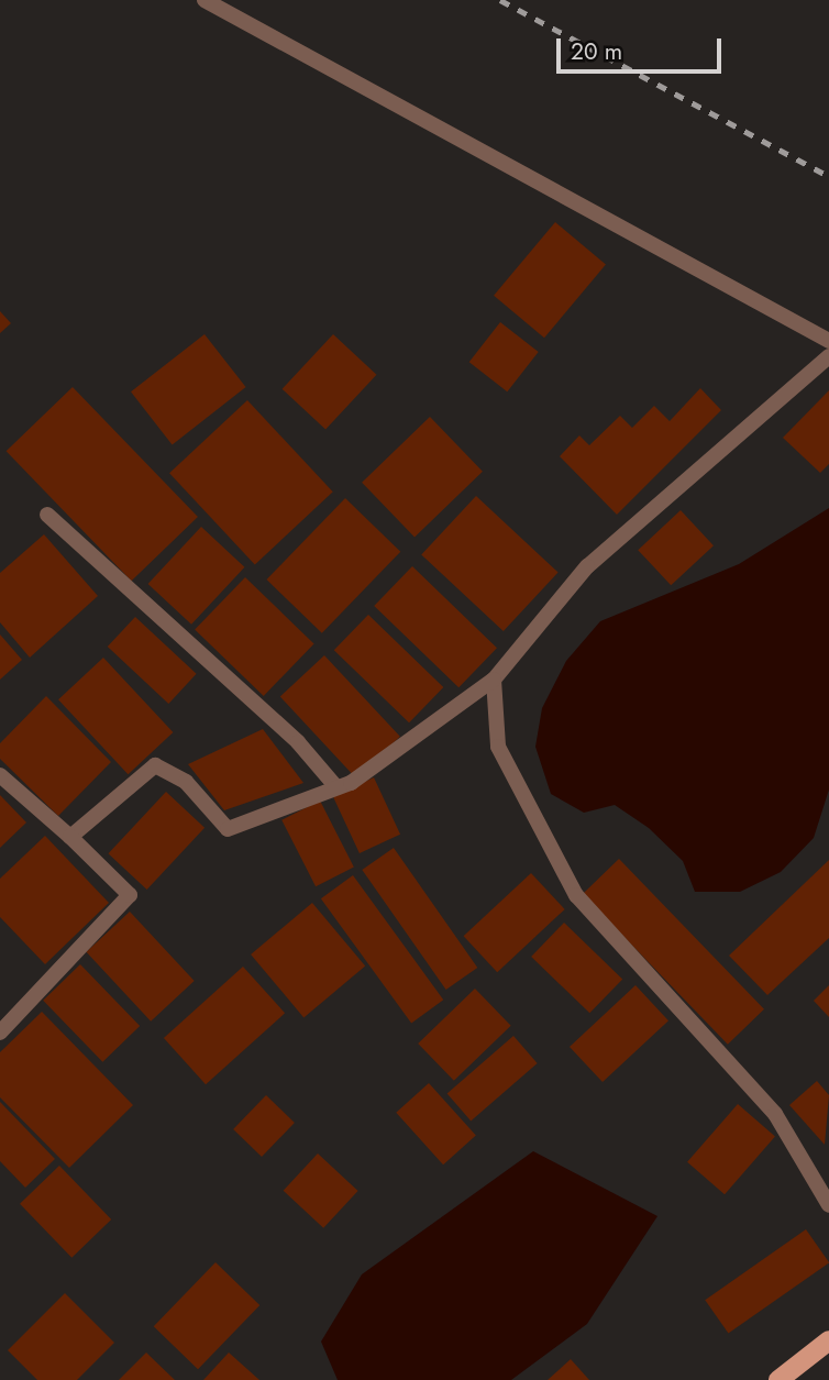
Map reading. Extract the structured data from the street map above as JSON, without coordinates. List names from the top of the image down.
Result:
{
  "scale_bar": "20 m"
}
